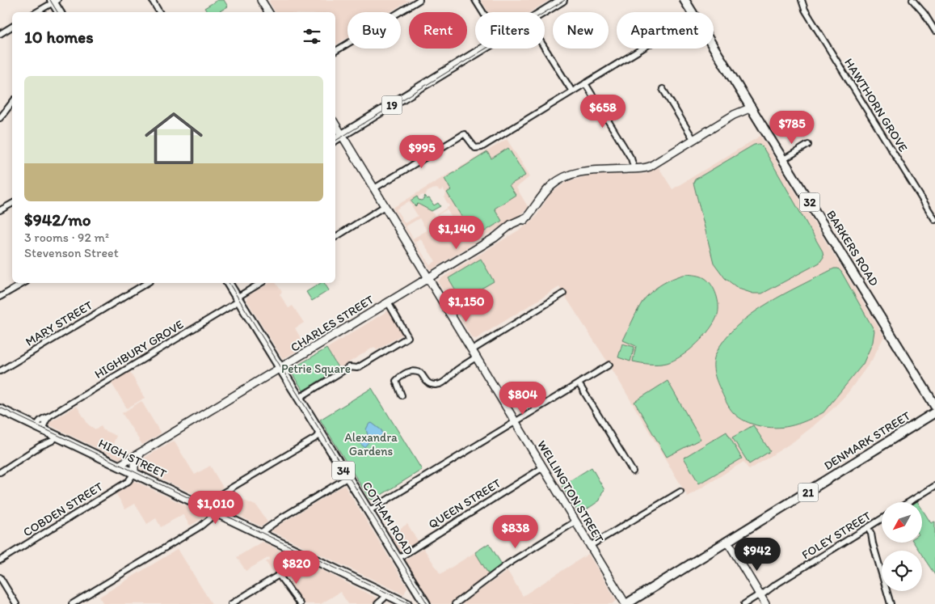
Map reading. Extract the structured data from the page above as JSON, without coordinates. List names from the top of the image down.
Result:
{
  "streets": {
    "main road": [
      "19",
      "32",
      "BARKERS ROAD",
      "DENMARK STREET",
      "HIGH STREET",
      "34",
      "21",
      "COTHAM ROAD"
    ],
    "street": [
      "HAWTHORN GROVE",
      "MARY STREET",
      "CHARLES STREET",
      "HIGHBURY GROVE",
      "WELLINGTON STREET",
      "QUEEN STREET",
      "COBDEN STREET",
      "FOLEY STREET"
    ]
  },
  "crossings": [
    ["19", "WELLINGTON STREET"],
    ["BARKERS ROAD", "CHARLES STREET"],
    ["CHARLES STREET", "HIGH STREET"],
    ["CHARLES STREET", "WELLINGTON STREET"],
    ["CHARLES STREET", "COTHAM ROAD"],
    ["HIGHBURY GROVE", "HIGH STREET"],
    ["HIGHBURY GROVE", "COTHAM ROAD"],
    ["DENMARK STREET", "WELLINGTON STREET"],
    ["HIGH STREET", "COBDEN STREET"],
    ["WELLINGTON STREET", "QUEEN STREET"],
    ["QUEEN STREET", "COTHAM ROAD"]
  ],
  "parks": ["Petrie Square", "Alexandra Gardens"],
  "north": "bottom left",
  "page": {
    "chip": [
      "Buy",
      "Rent",
      "Filters",
      "New",
      "Apartment"
    ],
    "heading": "10 homes",
    "list": [
      {
        "name": "$942/mo",
        "note": "3 rooms · 92 m² · Stevenson Street"
      }
    ],
    "price": [
      "$658",
      "$785",
      "$995",
      "$1,140",
      "$1,150",
      "$804",
      "$1,010",
      "$838",
      "$942",
      "$820"
    ]
  }
}
